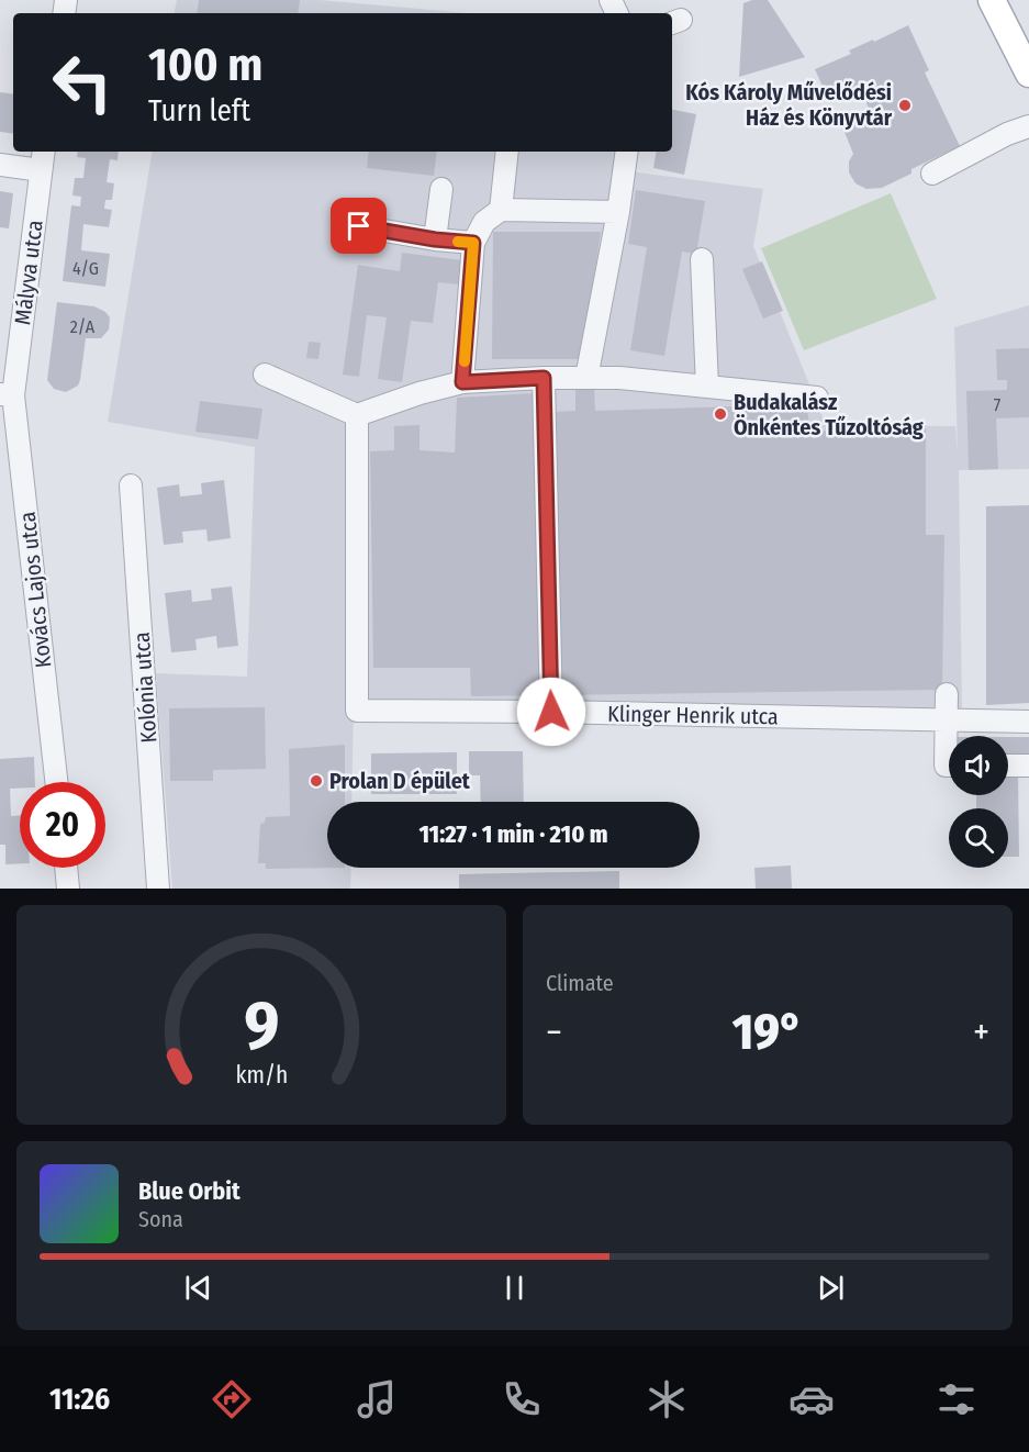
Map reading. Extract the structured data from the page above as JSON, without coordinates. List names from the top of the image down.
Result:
{
  "streets": {
    "street": [
      "Mályva utca",
      "Kovács Lajos utca",
      "Kolónia utca",
      "Klinger Henrik utca"
    ]
  },
  "crossings": [
    ["Mályva utca", "Kovács Lajos utca"]
  ],
  "places": ["Kós Károly Művelődési Ház és Könyvtár", "Budakalász Önkéntes Tűzoltóság", "Prolan D épület"],
  "house_numbers": ["4/G", "2/A", "7"],
  "page": {
    "turn": ["100 m", "Turn left"],
    "limit": "20",
    "trip": "11:27 · 1 min · 210 m",
    "tile": "Climate",
    "heat": ["−", "19°", "+"],
    "song": ["Blue Orbit", "Sona"],
    "tabs": "11:26",
    "gauge": ["9", "km/h"]
  }
}
